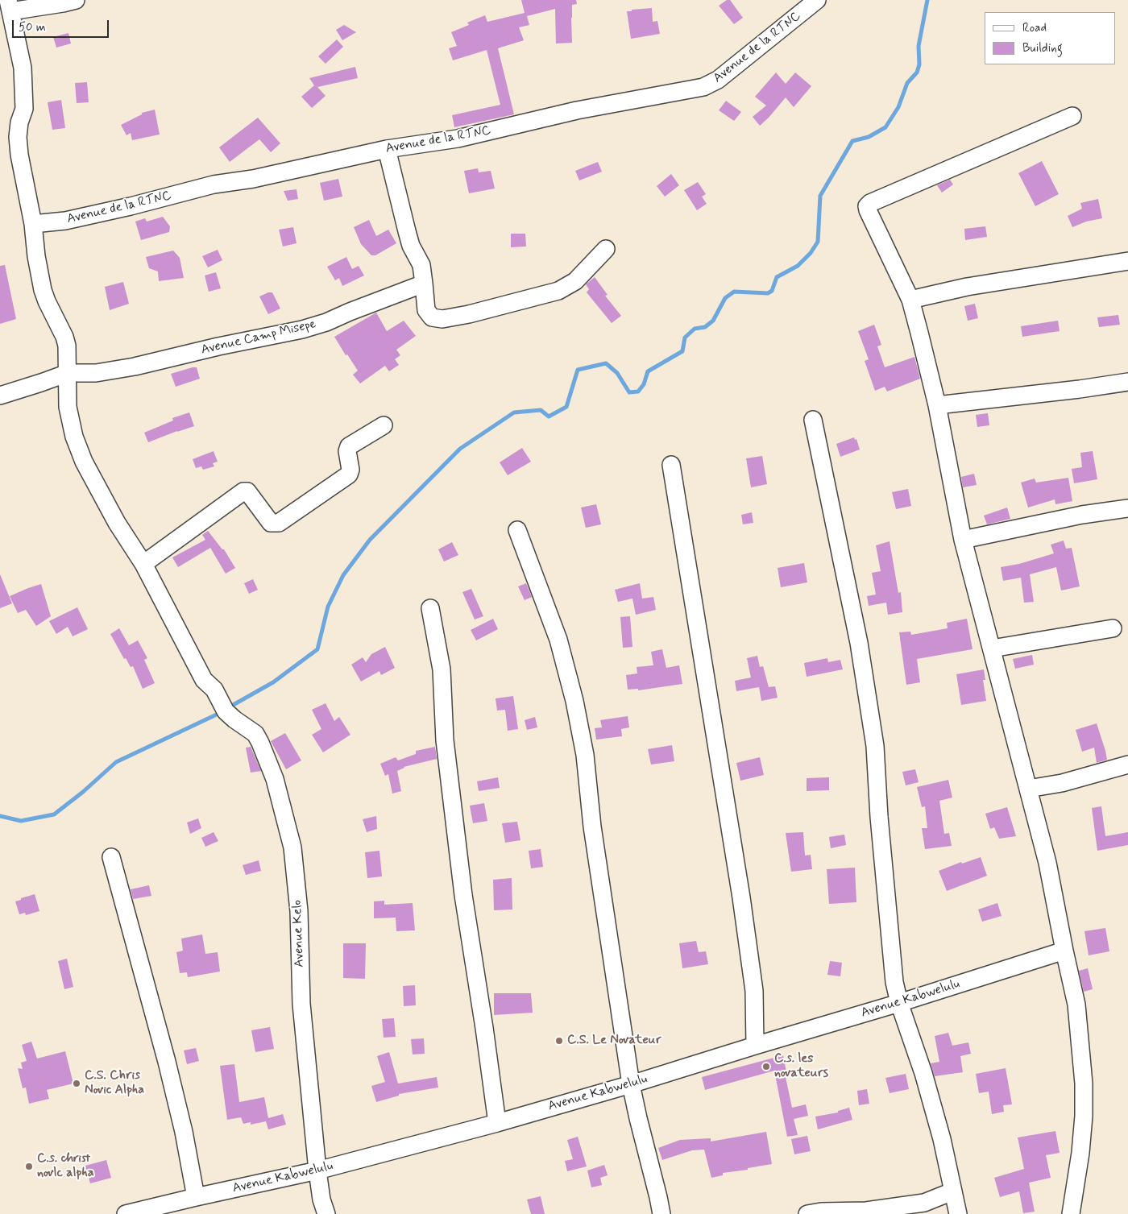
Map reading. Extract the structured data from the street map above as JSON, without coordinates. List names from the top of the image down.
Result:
{
  "streets": {
    "street": [
      "Avenue de la RTNC",
      "Avenue Camp Misepe",
      "Avenue Kelo",
      "Avenue Kabwelulu"
    ]
  },
  "crossings": [
    ["Avenue de la RTNC", "Avenue Kelo"],
    ["Avenue Camp Misepe", "Avenue Kelo"],
    ["Avenue Kelo", "Avenue Kabwelulu"]
  ],
  "places": [
    "C.S. Le Novateur",
    "C.s. les novateurs",
    "C.S. Chris Novic Alpha",
    "C.s. christ novlc alpha"
  ],
  "legend": ["Road", "Building"],
  "scale_bar": "50 m"
}
